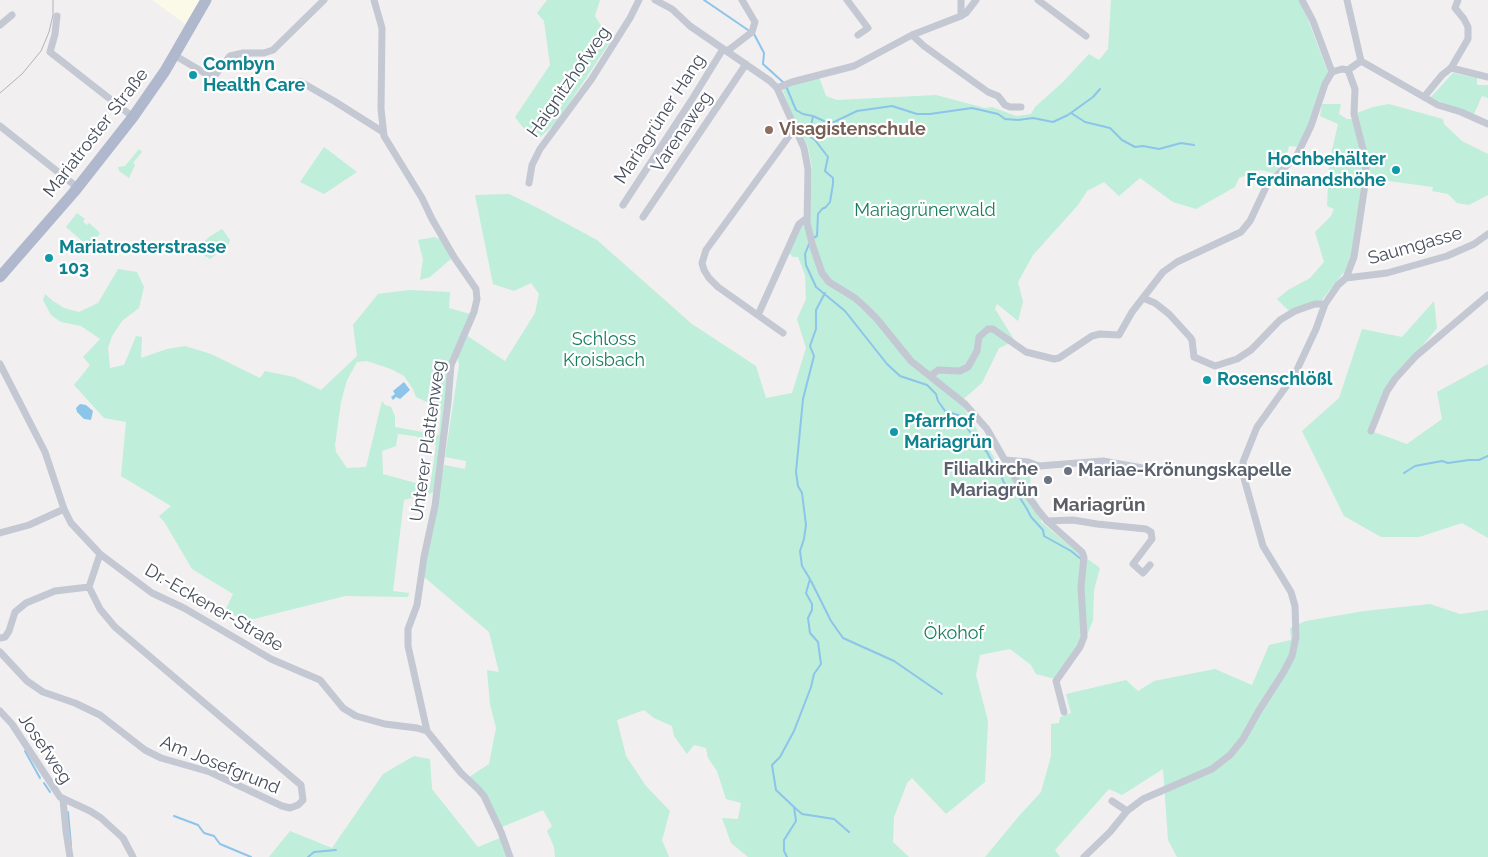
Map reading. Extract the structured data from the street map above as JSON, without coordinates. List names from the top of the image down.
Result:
{
  "streets": {
    "main road": ["Mariatroster Straße"],
    "street": [
      "Haignitzhofweg",
      "Mariagrüner Hang",
      "Varenaweg",
      "Saumgasse",
      "Unterer Plattenweg",
      "Dr.-Eckener-Straße",
      "Josefweg",
      "Am Josefgrund"
    ]
  },
  "crossings": [
    ["Unterer Plattenweg", "Dr.-Eckener-Straße"]
  ],
  "districts": ["Mariagrün"],
  "parks": ["Mariagrünerwald", "Schloss Kroisbach", "Ökohof"],
  "places": [
    "Combyn Health Care",
    "Visagistenschule",
    "Hochbehälter Ferdinandshöhe",
    "Mariatrosterstrasse 103",
    "Rosenschlößl",
    "Pfarrhof Mariagrün",
    "Mariae-Krönungskapelle",
    "Filialkirche Mariagrün"
  ]
}
